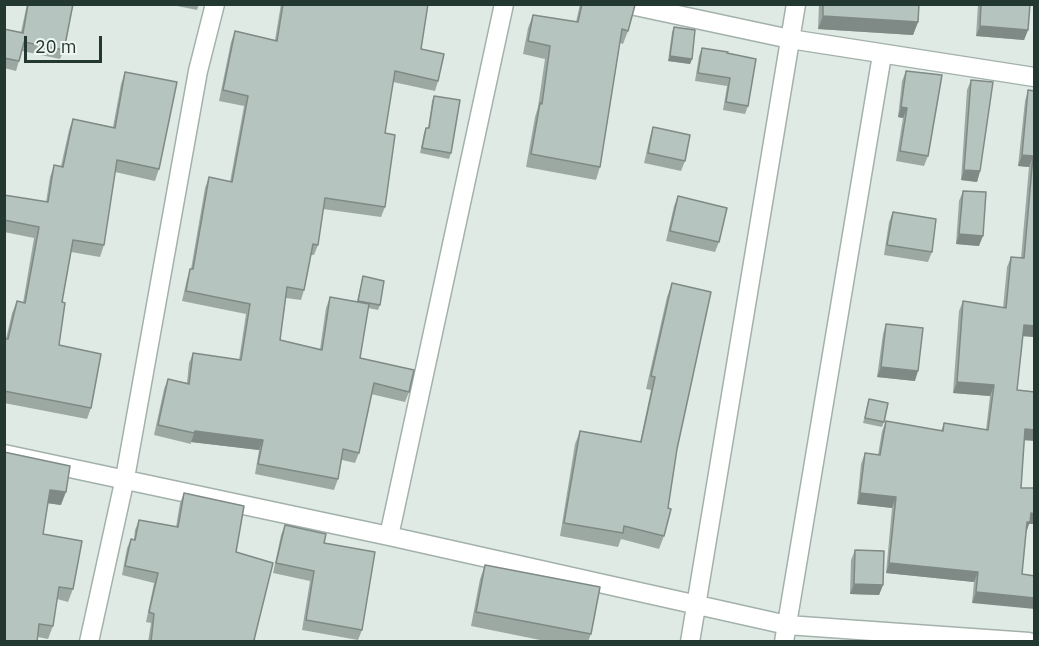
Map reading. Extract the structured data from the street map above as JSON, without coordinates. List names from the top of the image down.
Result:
{
  "scale_bar": "20 m"
}
